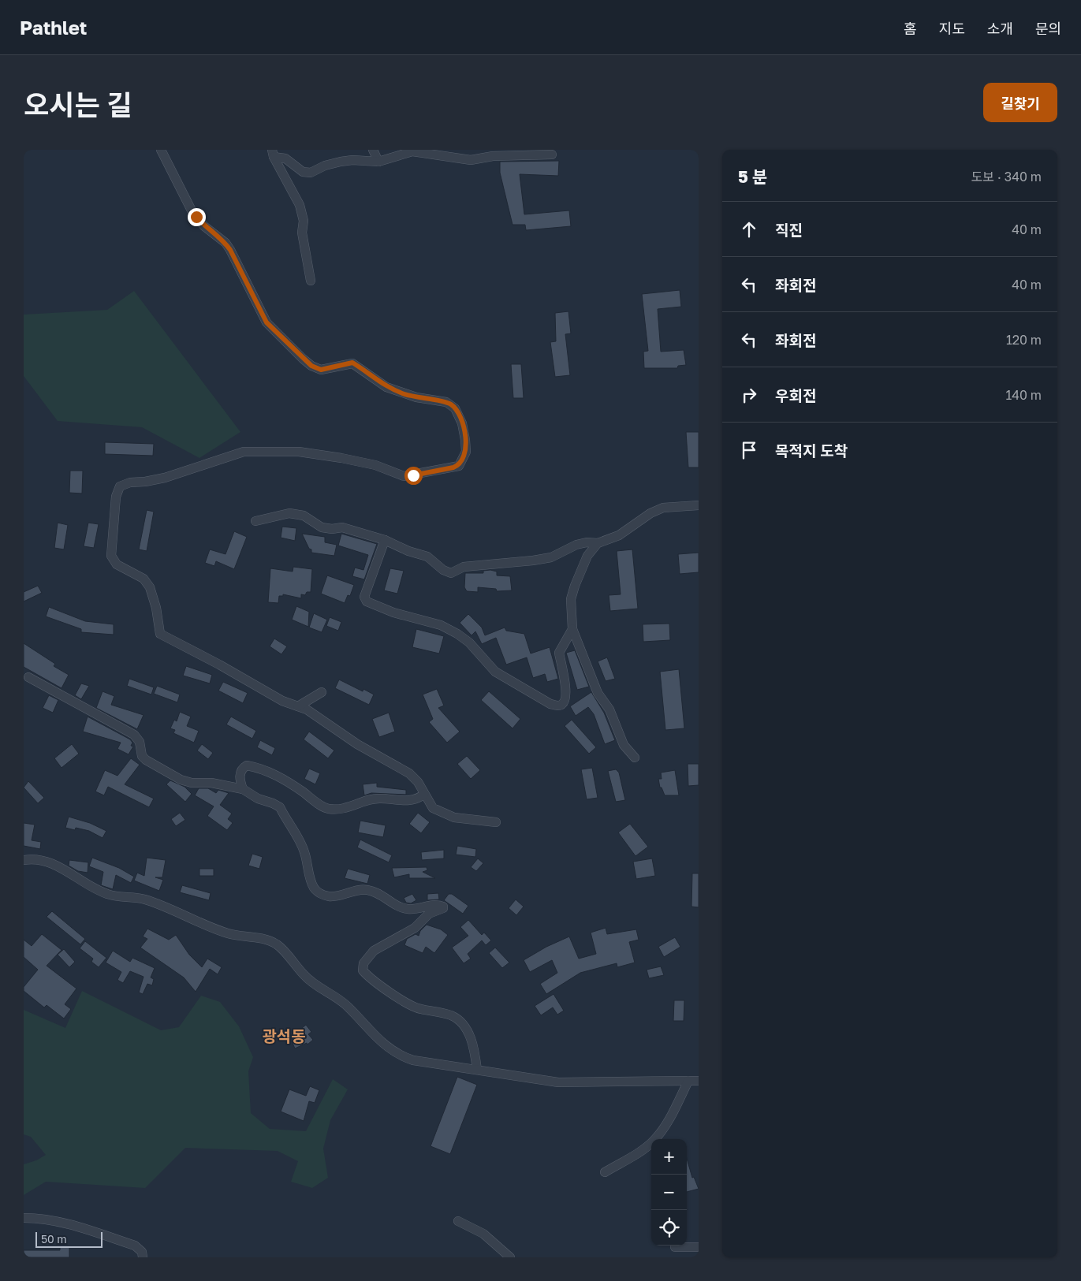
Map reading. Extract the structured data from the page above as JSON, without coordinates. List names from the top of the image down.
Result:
{
  "districts": ["광석동"],
  "scale_bar": "50 m",
  "page": {
    "header": "Pathlet",
    "nav": [
      "홈",
      "지도",
      "소개",
      "문의"
    ],
    "title": "오시는 길",
    "buttons": "길찾기",
    "heading": ["5 분", "도보 · 340 m"],
    "list": [
      ["직진", "40 m"],
      ["좌회전", "40 m"],
      ["좌회전", "120 m"],
      ["우회전", "140 m"],
      "목적지 도착"
    ],
    "map_buttons": ["+", "−"],
    "scale": "50 m"
  }
}
